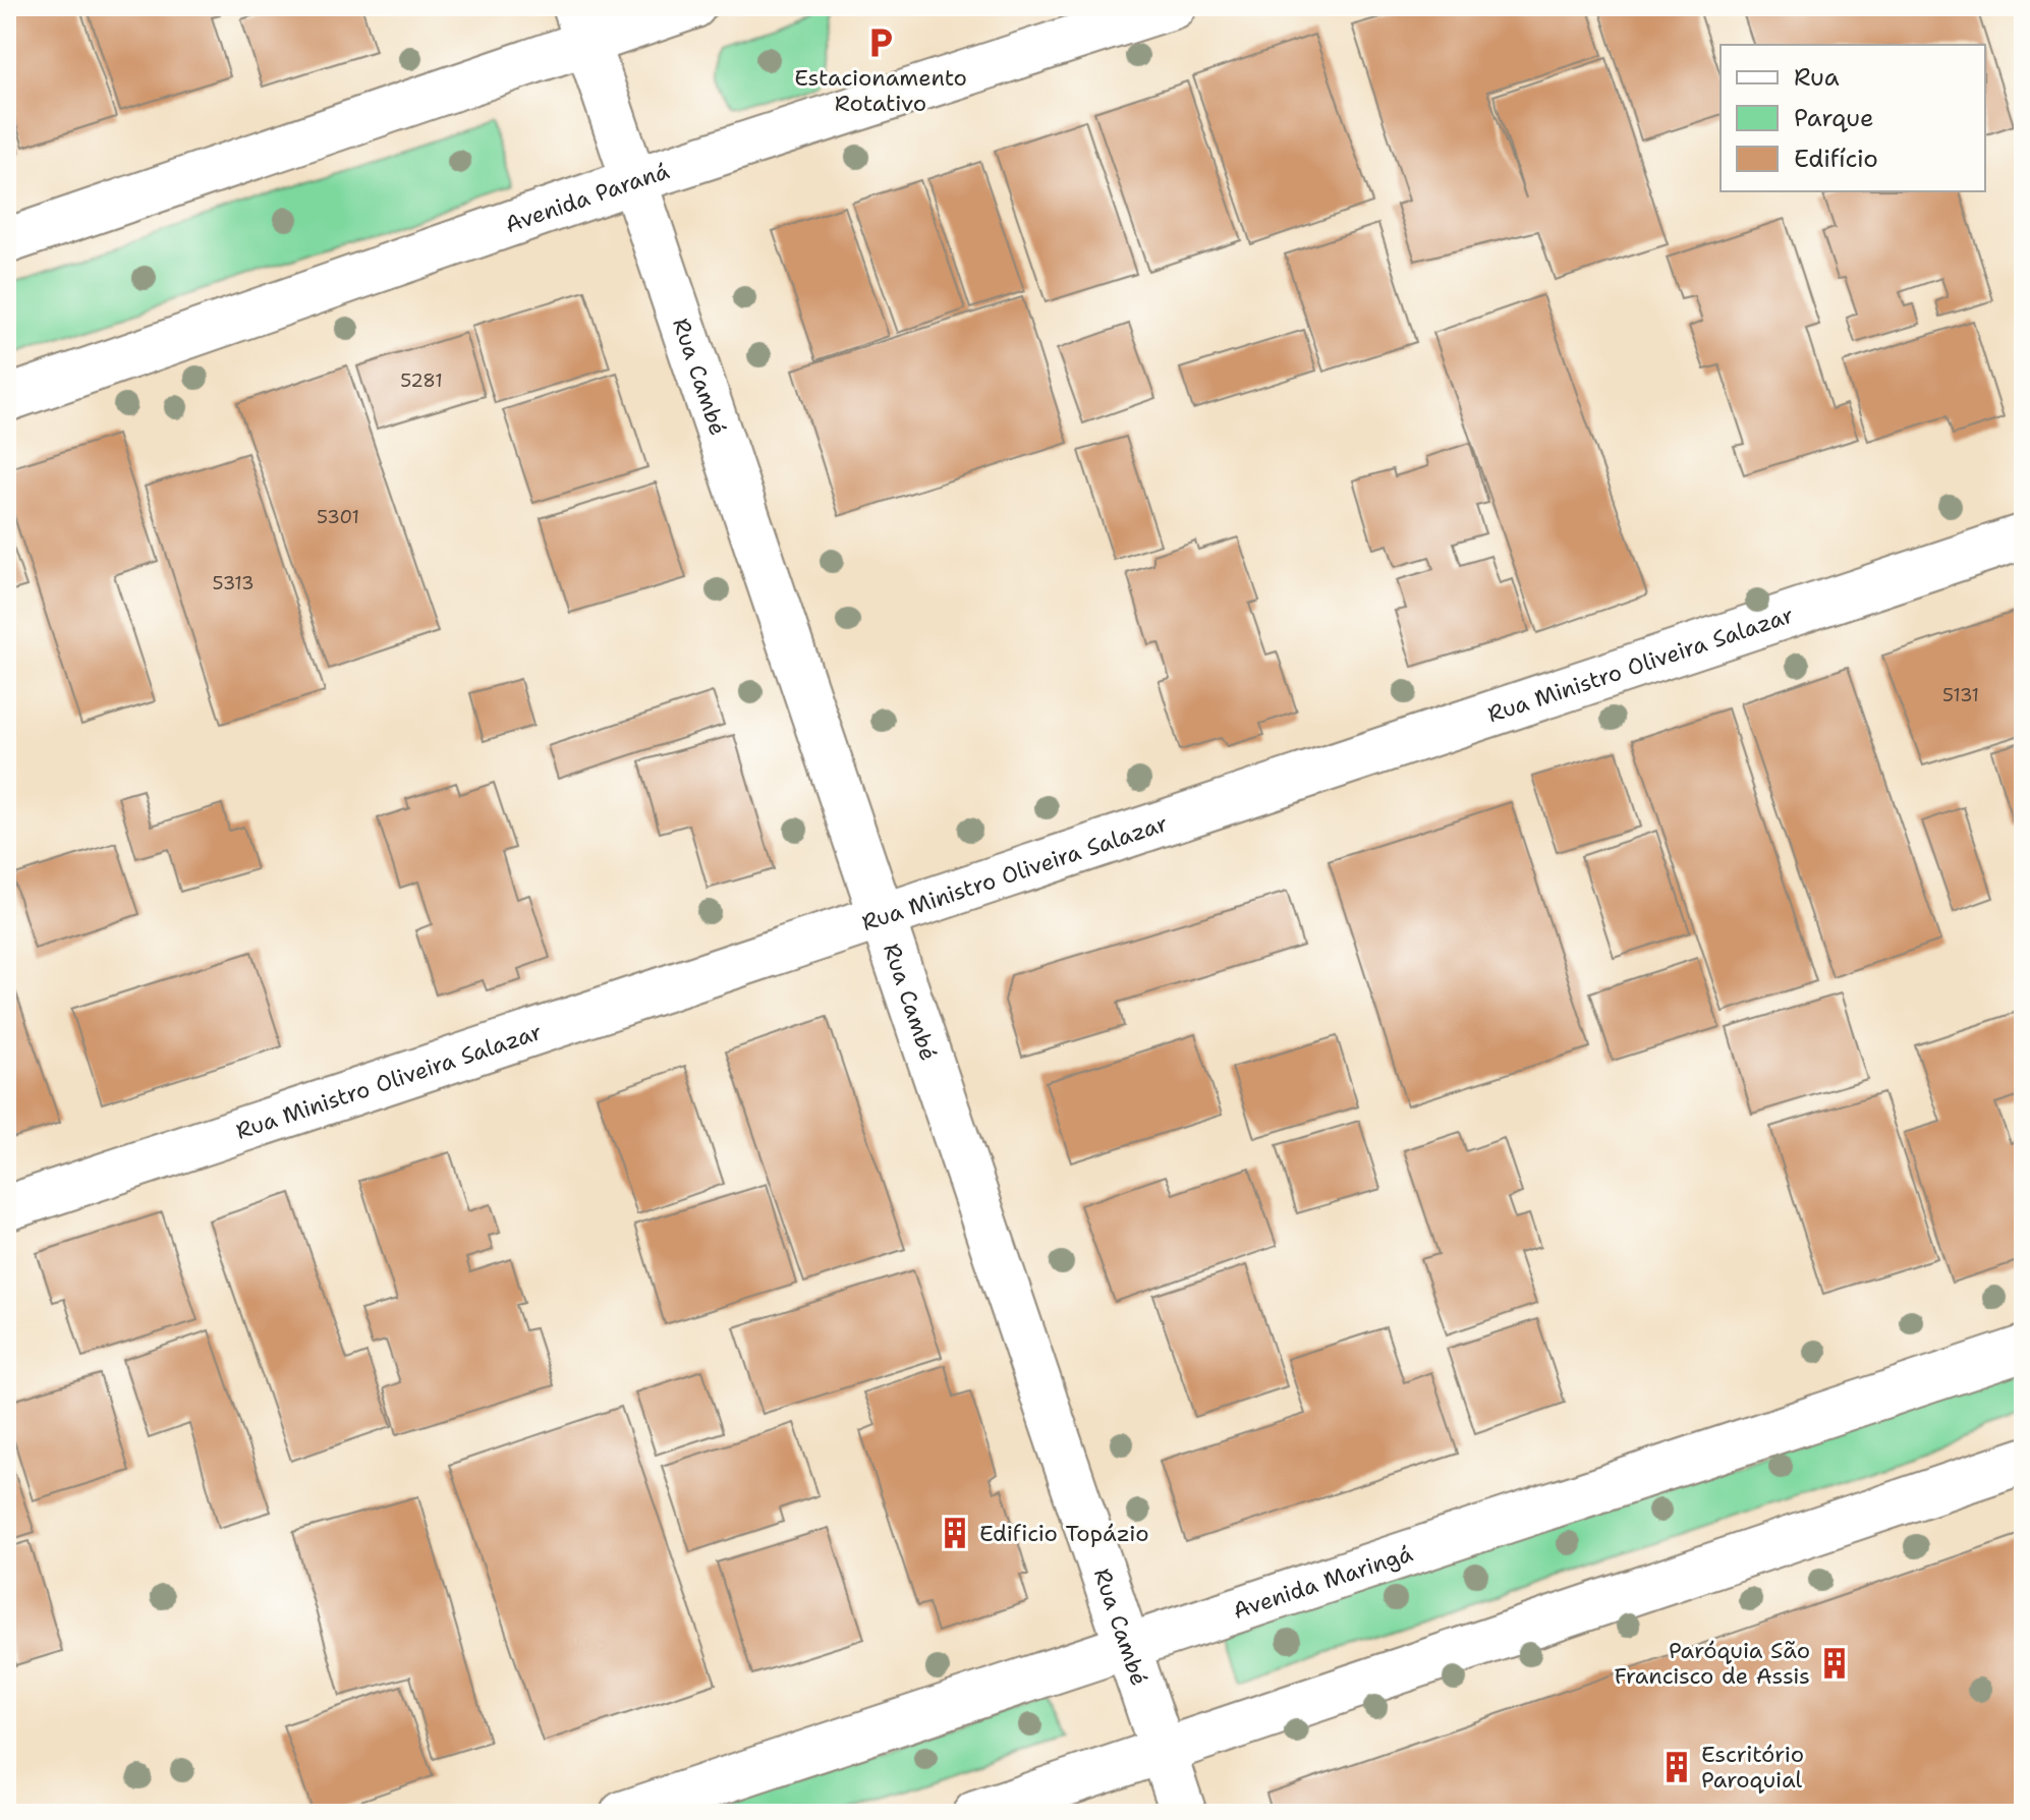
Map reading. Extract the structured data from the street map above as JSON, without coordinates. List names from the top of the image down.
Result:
{
  "streets": {
    "street": [
      "Avenida Paraná",
      "Rua Cambé",
      "Rua Ministro Oliveira Salazar",
      "Avenida Maringá"
    ]
  },
  "crossings": [
    ["Avenida Paraná", "Rua Cambé"],
    ["Rua Cambé", "Rua Ministro Oliveira Salazar"],
    ["Rua Cambé", "Avenida Maringá"]
  ],
  "places": {
    "parking": ["Estacionamento Rotativo"],
    "building": ["Edificio Topázio", "Paróquia São Francisco de Assis", "Escritório Paroquial"]
  },
  "house_numbers": [
    "5281",
    "5301",
    "5313",
    "5131"
  ],
  "legend": ["Rua", "Parque", "Edifício"]
}
